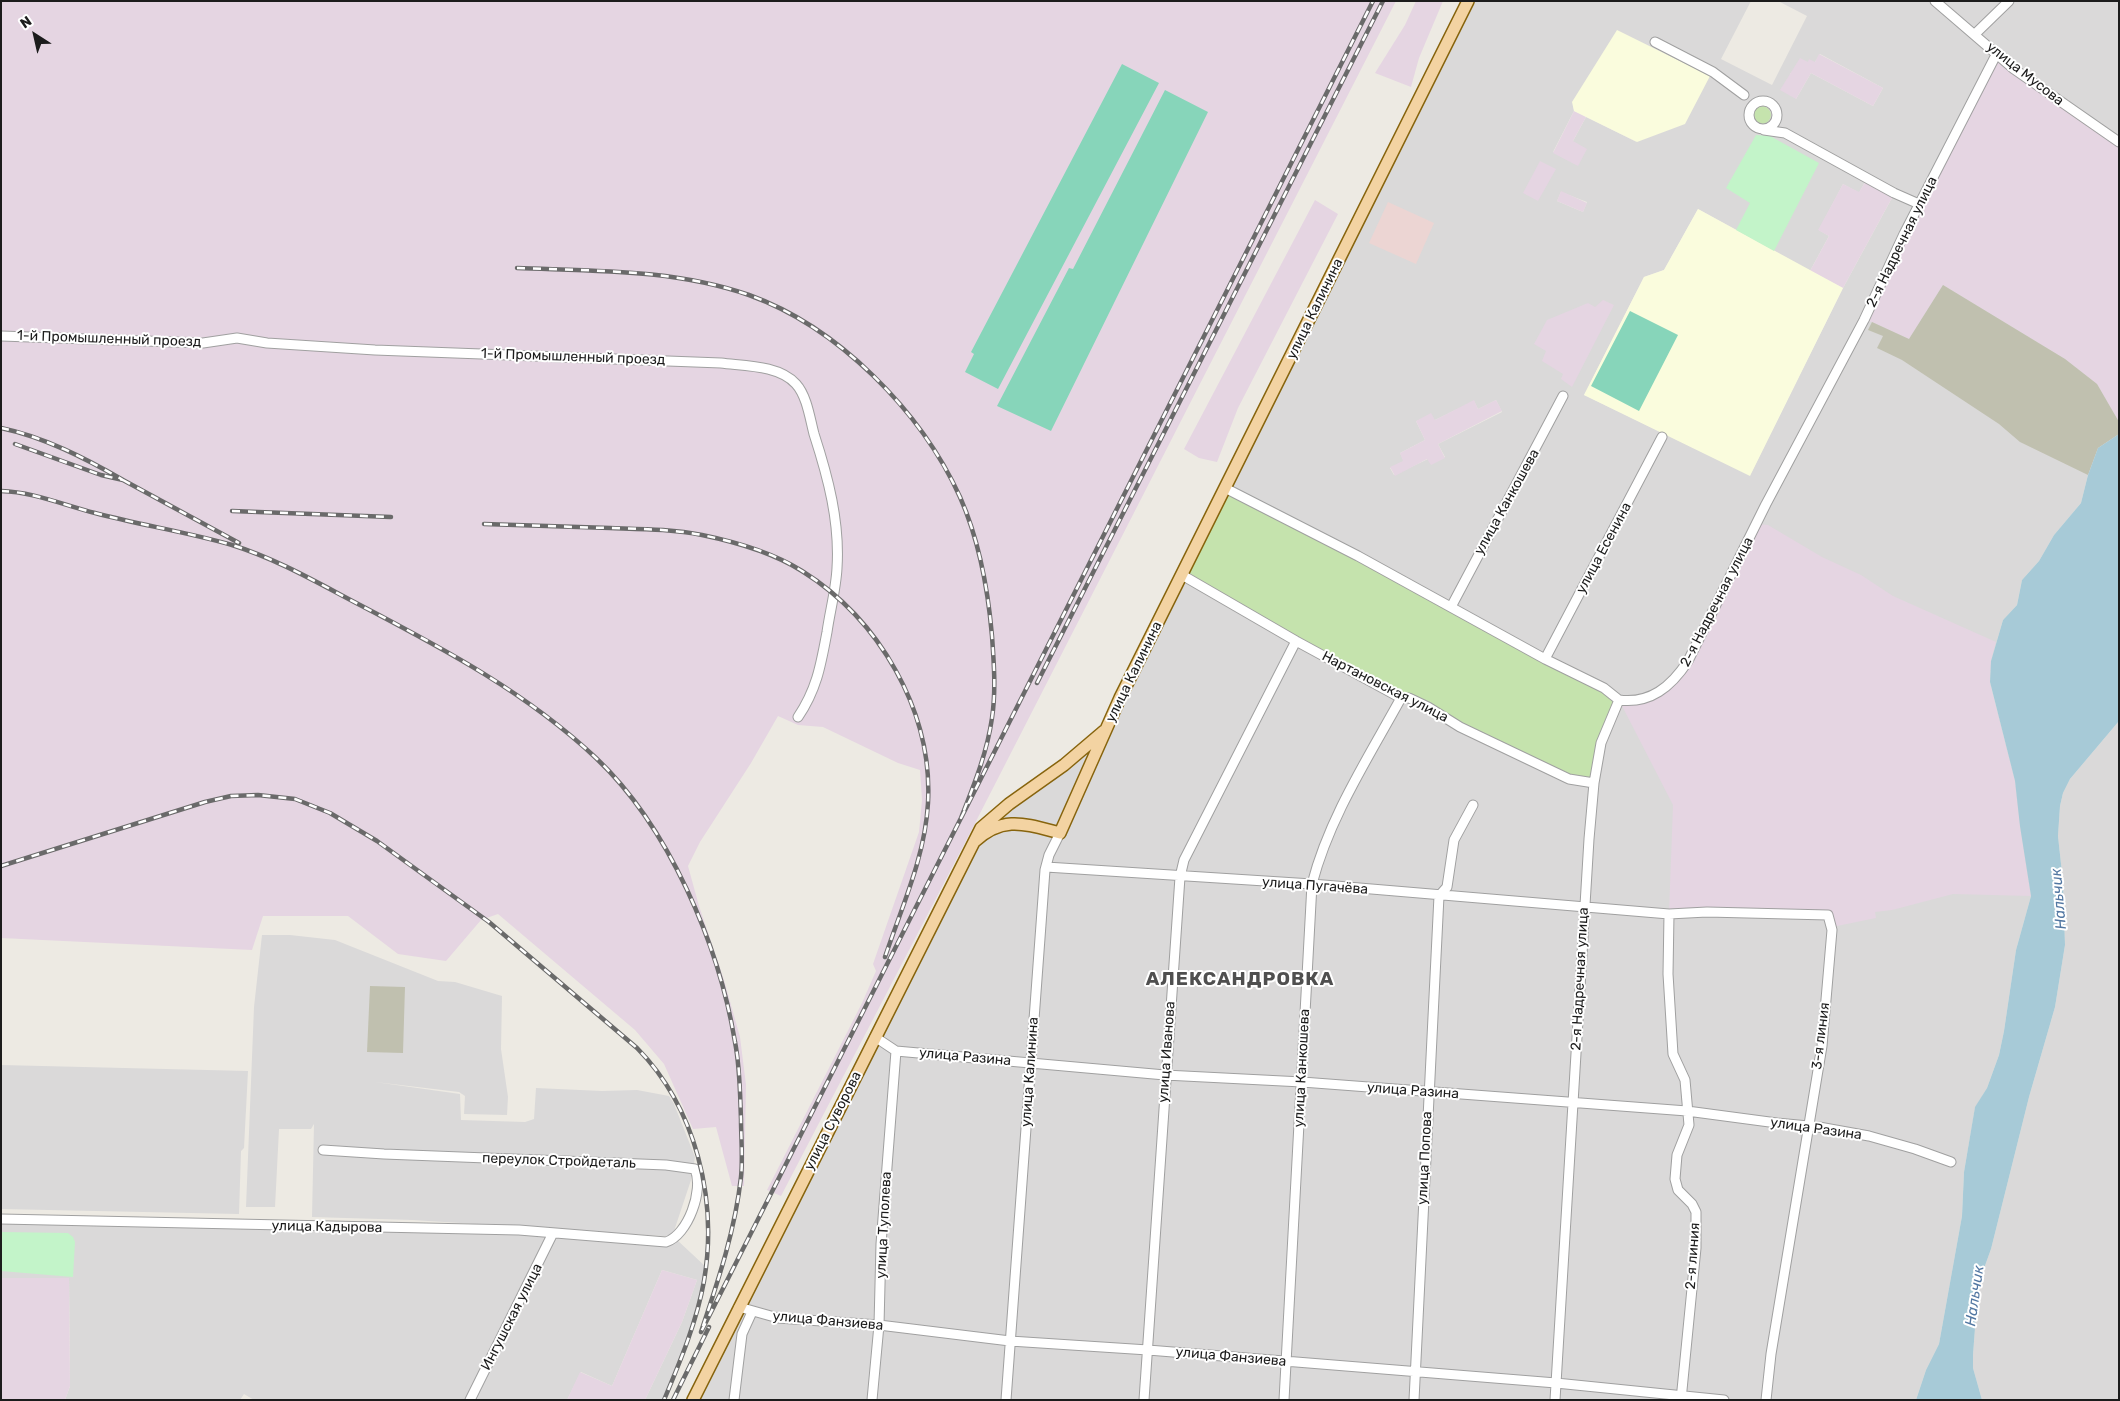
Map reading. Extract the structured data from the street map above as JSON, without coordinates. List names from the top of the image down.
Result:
{
  "streets": {
    "main road": ["улица Калинина", "улица Суворова"],
    "street": [
      "улица Мусова",
      "2-я Надречная улица",
      "1-й Промышленный проезд",
      "улица Канкошева",
      "улица Есенина",
      "Нартановская улица",
      "улица Пугачёва",
      "3-я линия",
      "улица Иванова",
      "улица Разина",
      "улица Попова",
      "переулок Стройдеталь",
      "улица Туполева",
      "улица Кадырова",
      "2-я линия",
      "Ингушская улица",
      "улица Фанзиева"
    ]
  },
  "crossings": [
    ["улица Мусова", "2-я Надречная улица"],
    ["2-я Надречная улица", "Нартановская улица"],
    ["2-я Надречная улица", "улица Пугачёва"],
    ["2-я Надречная улица", "3-я линия"],
    ["2-я Надречная улица", "улица Разина"],
    ["2-я Надречная улица", "улица Фанзиева"],
    ["улица Калинина", "Нартановская улица"],
    ["улица Калинина", "улица Пугачёва"],
    ["улица Калинина", "улица Разина"],
    ["улица Калинина", "улица Суворова"],
    ["улица Калинина", "улица Фанзиева"],
    ["улица Канкошева", "Нартановская улица"],
    ["улица Канкошева", "улица Пугачёва"],
    ["улица Канкошева", "улица Разина"],
    ["улица Канкошева", "улица Фанзиева"],
    ["Нартановская улица", "улица Иванова"],
    ["улица Пугачёва", "3-я линия"],
    ["улица Пугачёва", "улица Иванова"],
    ["улица Пугачёва", "улица Попова"],
    ["3-я линия", "улица Разина"],
    ["3-я линия", "2-я линия"],
    ["улица Иванова", "улица Разина"],
    ["улица Иванова", "улица Фанзиева"],
    ["улица Разина", "улица Суворова"],
    ["улица Разина", "улица Попова"],
    ["улица Разина", "улица Туполева"],
    ["улица Разина", "2-я линия"],
    ["улица Суворова", "улица Фанзиева"],
    ["улица Попова", "улица Фанзиева"],
    ["переулок Стройдеталь", "улица Кадырова"],
    ["улица Туполева", "улица Фанзиева"],
    ["улица Кадырова", "Ингушская улица"],
    ["2-я линия", "улица Фанзиева"]
  ],
  "districts": ["АЛЕКСАНДРОВКА"],
  "water": ["Нальчик"],
  "north": "top left"
}
